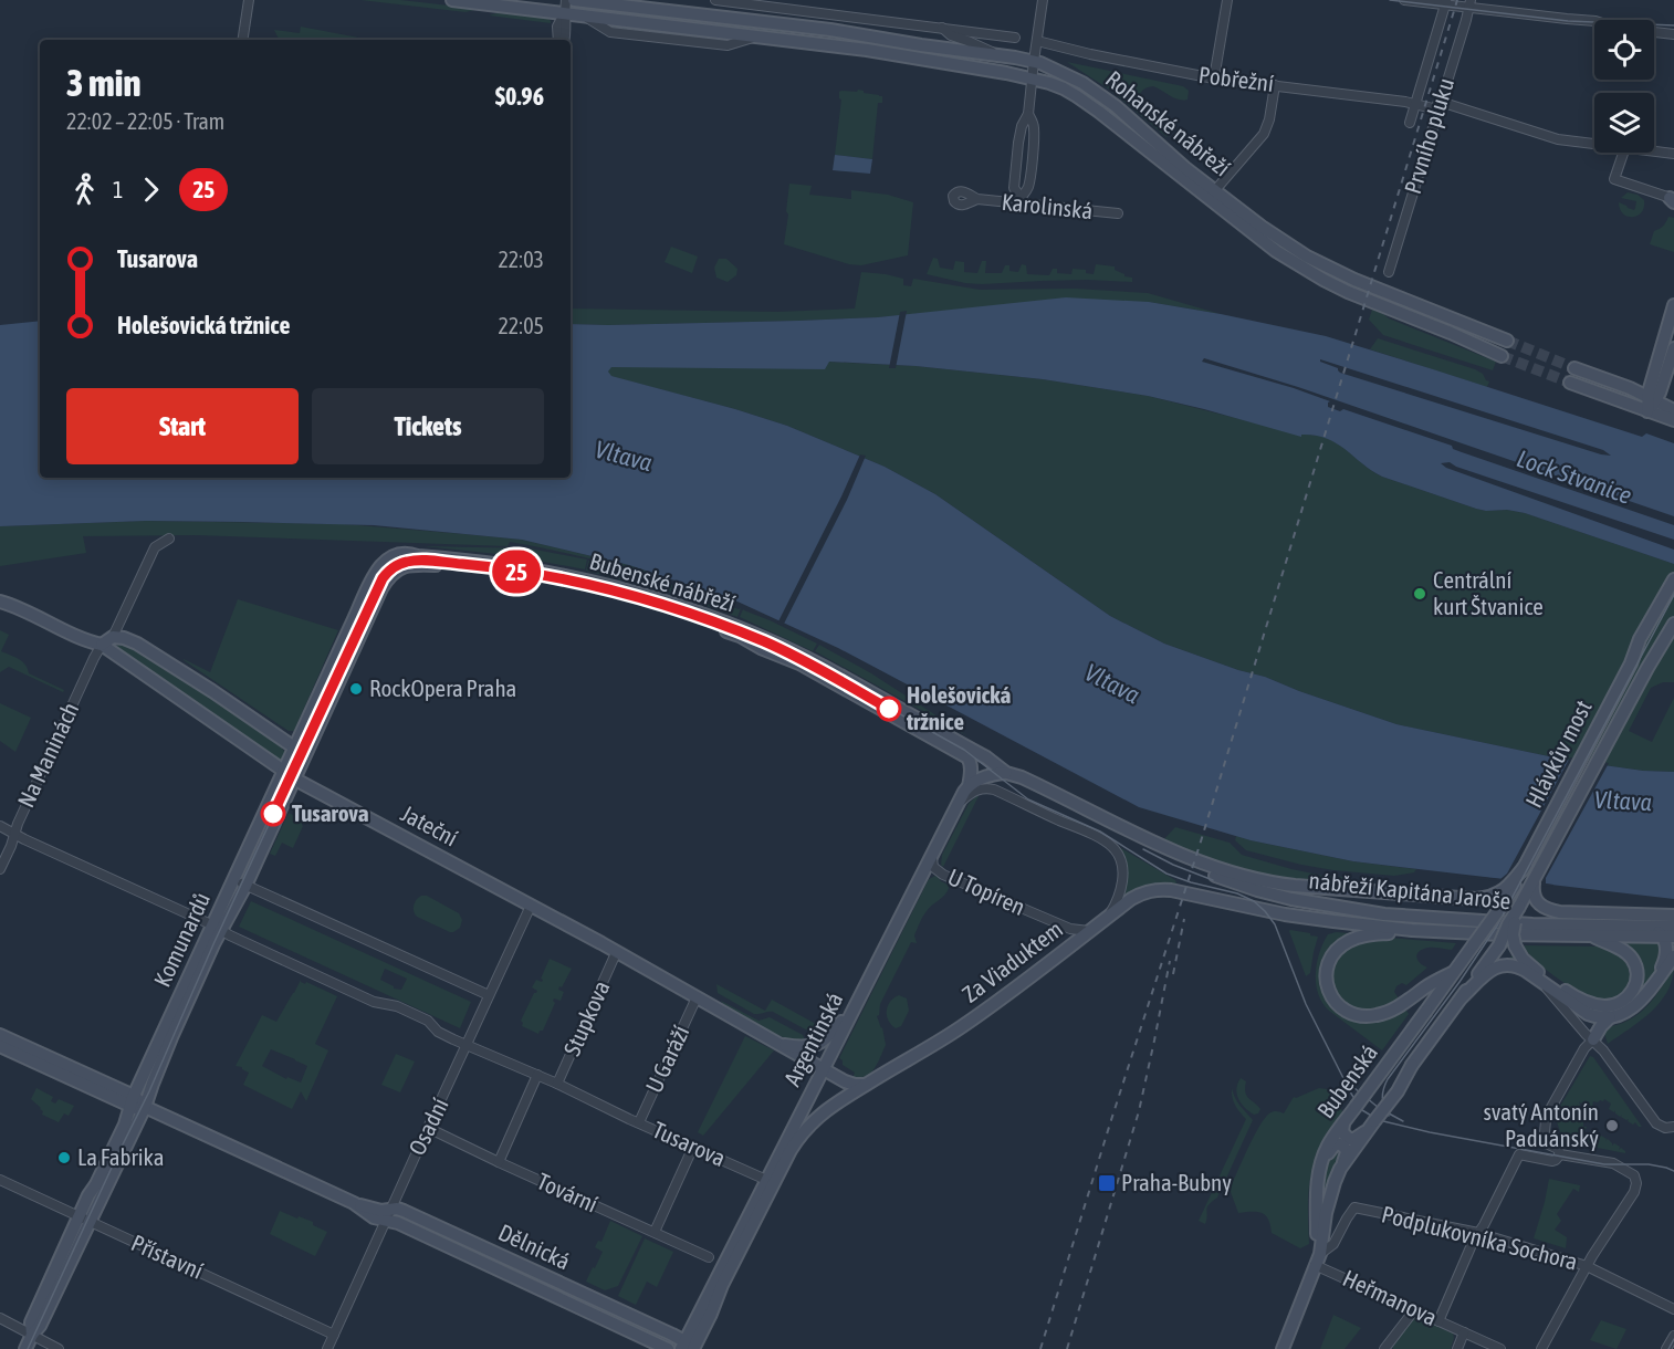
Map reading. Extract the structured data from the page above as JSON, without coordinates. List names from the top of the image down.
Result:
{
  "streets": {
    "main road": [
      "Rohanské nábřeží",
      "Bubenské nábřeží",
      "Hlávkův most",
      "Jateční",
      "nábřeží Kapitána Jaroše",
      "Komunardů",
      "Za Viaduktem",
      "Argentinská",
      "Bubenská",
      "Dělnická"
    ],
    "street": [
      "Pobřežní",
      "Prvního pluku",
      "Karolinská",
      "Na Maninách",
      "U Topíren",
      "Stupkova",
      "U Garáží",
      "Osadní",
      "Tusarova",
      "Tovární",
      "Podplukovníka Sochora",
      "Přístavní",
      "Heřmanova"
    ]
  },
  "crossings": [
    ["Pobřežní", "Prvního pluku"],
    ["Bubenské nábřeží", "Komunardů"],
    ["Bubenské nábřeží", "Argentinská"],
    ["Hlávkův most", "Bubenská"],
    ["Na Maninách", "Jateční"],
    ["Na Maninách", "Tusarova"],
    ["Jateční", "Komunardů"],
    ["Jateční", "Za Viaduktem"],
    ["Jateční", "Stupkova"],
    ["Jateční", "Argentinská"],
    ["Jateční", "U Garáží"],
    ["Jateční", "Osadní"],
    ["nábřeží Kapitána Jaroše", "Za Viaduktem"],
    ["U Topíren", "Za Viaduktem"],
    ["U Topíren", "Argentinská"],
    ["Komunardů", "Tusarova"],
    ["Komunardů", "Dělnická"],
    ["Komunardů", "Přístavní"],
    ["Za Viaduktem", "Argentinská"],
    ["Stupkova", "Tusarova"],
    ["Argentinská", "Tusarova"],
    ["Argentinská", "Dělnická"],
    ["U Garáží", "Tusarova"],
    ["Bubenská", "Podplukovníka Sochora"],
    ["Bubenská", "Heřmanova"],
    ["Osadní", "Tusarova"],
    ["Osadní", "Tovární"],
    ["Osadní", "Dělnická"],
    ["Osadní", "Přístavní"]
  ],
  "water": ["Vltava", "Lock Stvanice"],
  "places": {
    "other": [
      "Centrální kurt Štvanice",
      "RockOpera Praha",
      "Holešovická tržnice",
      "Tusarova",
      "svatý Antonín Paduánský",
      "La Fabrika"
    ],
    "transit": ["Praha-Bubny"]
  },
  "lines": ["tram line 25"],
  "page": {
    "on_map": "25",
    "heading": ["3 min", "22:02 – 22:05 · Tram", "$0.96"],
    "legs": ["1", "25"],
    "list": [
      {
        "name": "Tusarova",
        "value": "22:03"
      },
      {
        "name": "Holešovická tržnice",
        "value": "22:05"
      }
    ],
    "buttons": ["Start", "Tickets"]
  }
}
